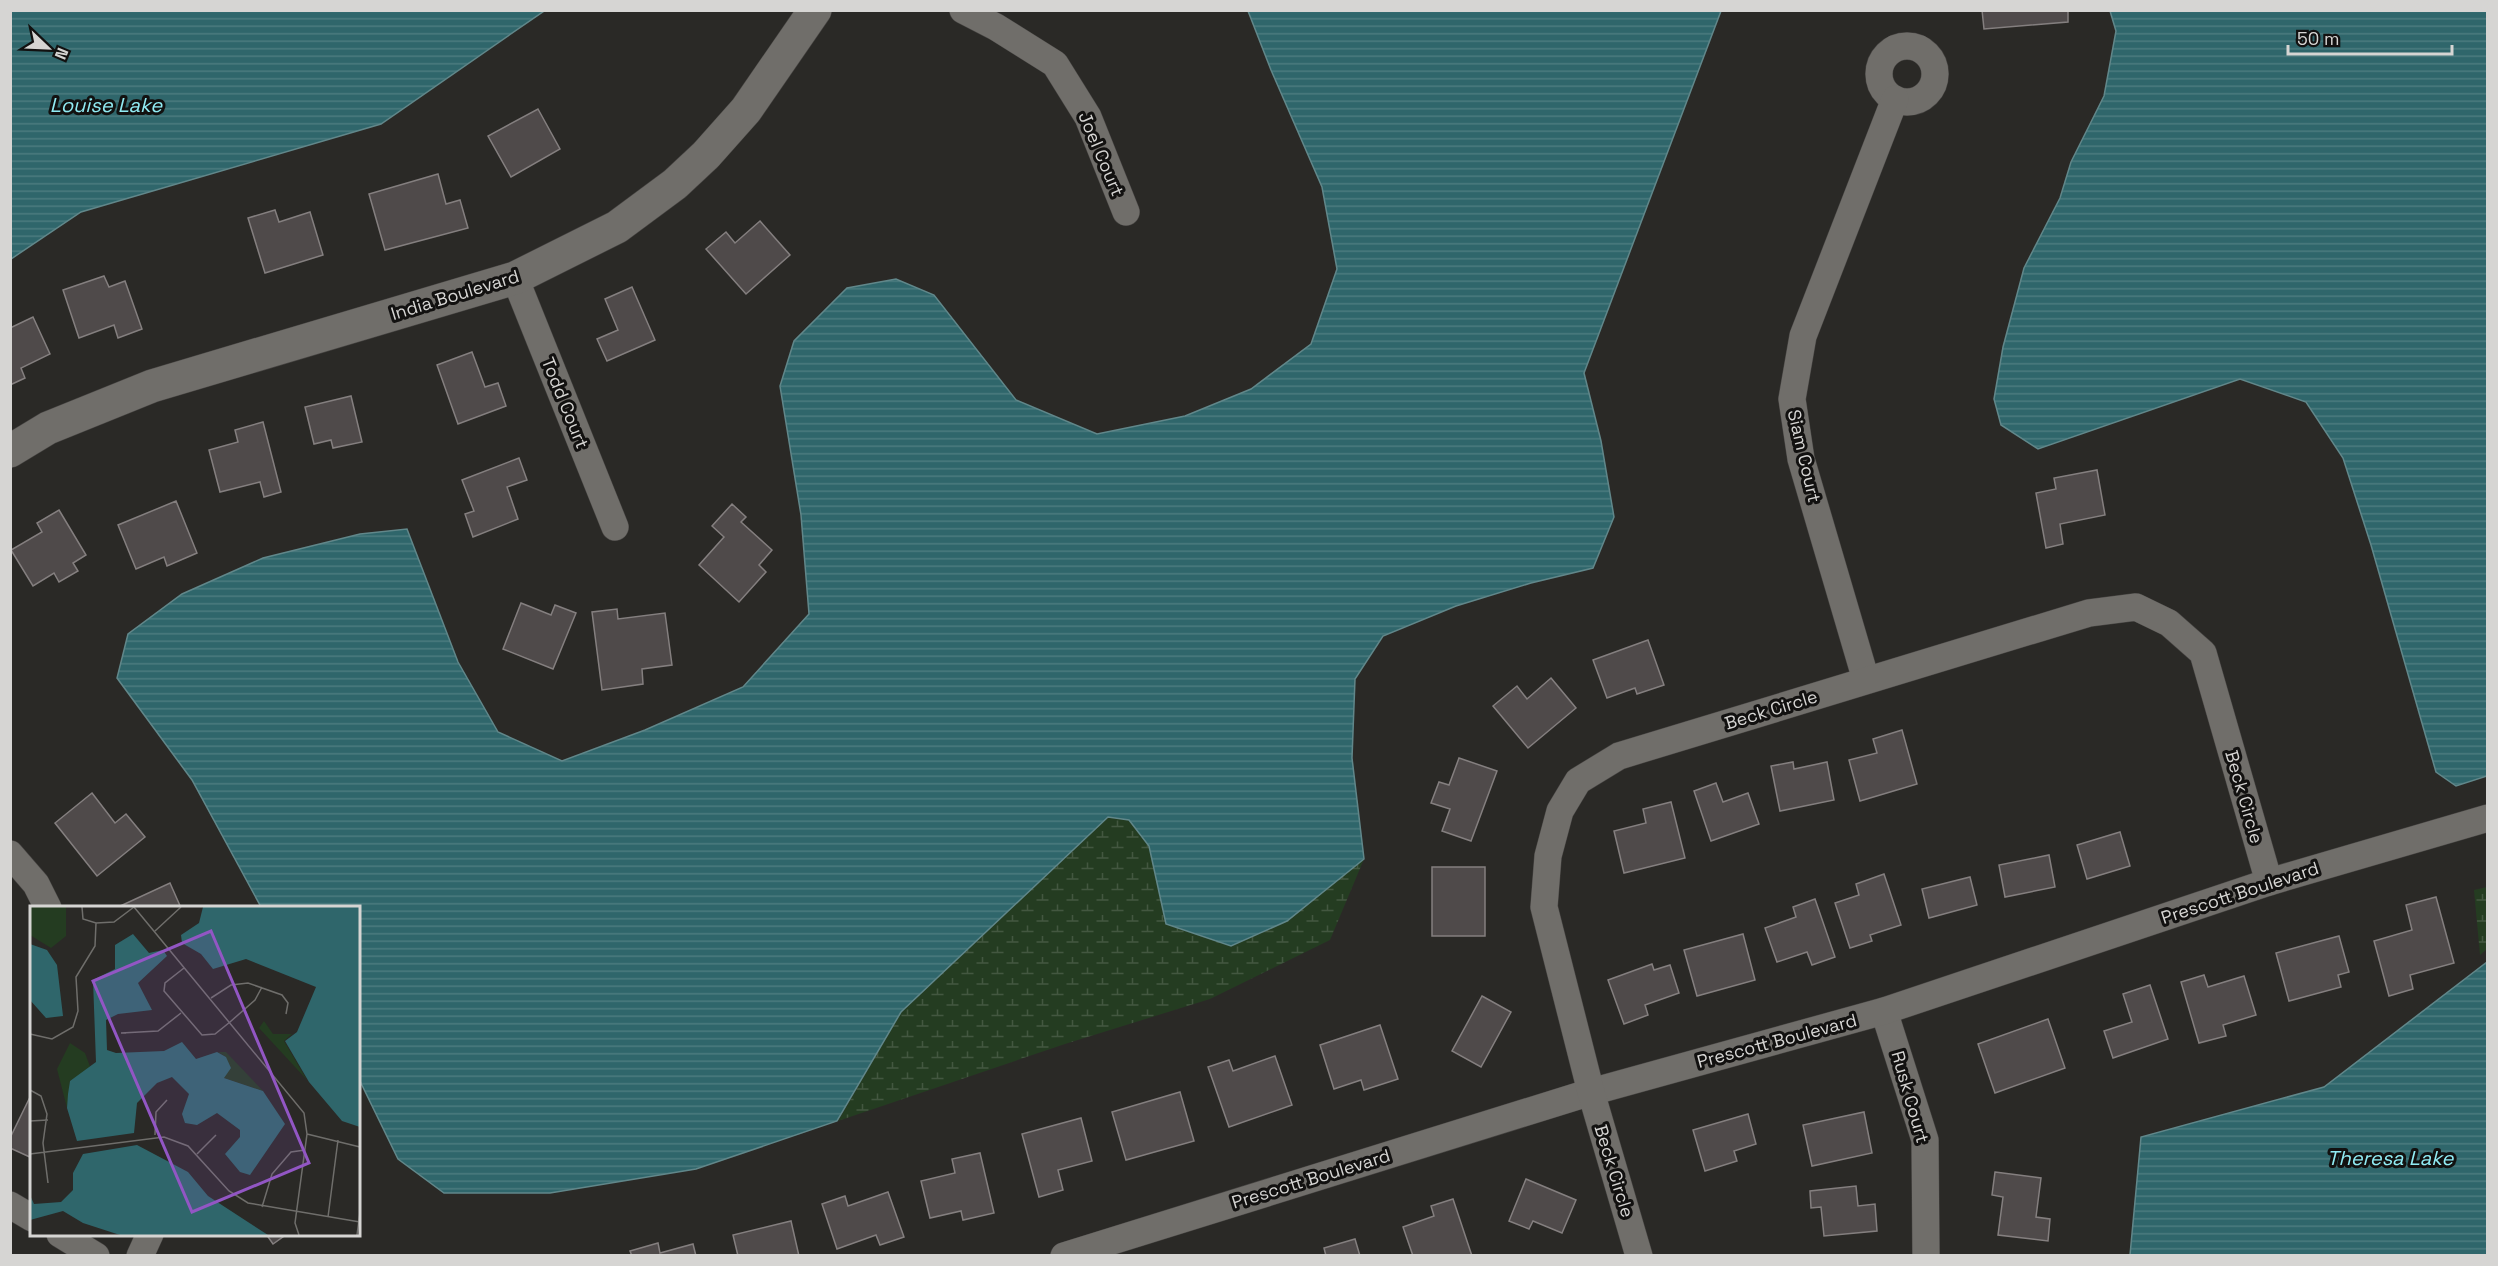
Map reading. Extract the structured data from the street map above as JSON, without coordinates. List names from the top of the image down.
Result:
{
  "streets": {
    "street": [
      "Joel Court",
      "India Boulevard",
      "Todd Court",
      "Siam Court",
      "Beck Circle",
      "Prescott Boulevard",
      "Rusk Court"
    ]
  },
  "crossings": [
    ["India Boulevard", "Todd Court"],
    ["Siam Court", "Beck Circle"],
    ["Beck Circle", "Prescott Boulevard"],
    ["Prescott Boulevard", "Rusk Court"]
  ],
  "water": ["Louise Lake", "Theresa Lake"],
  "scale_bar": "50 m",
  "north": "bottom right"
}
